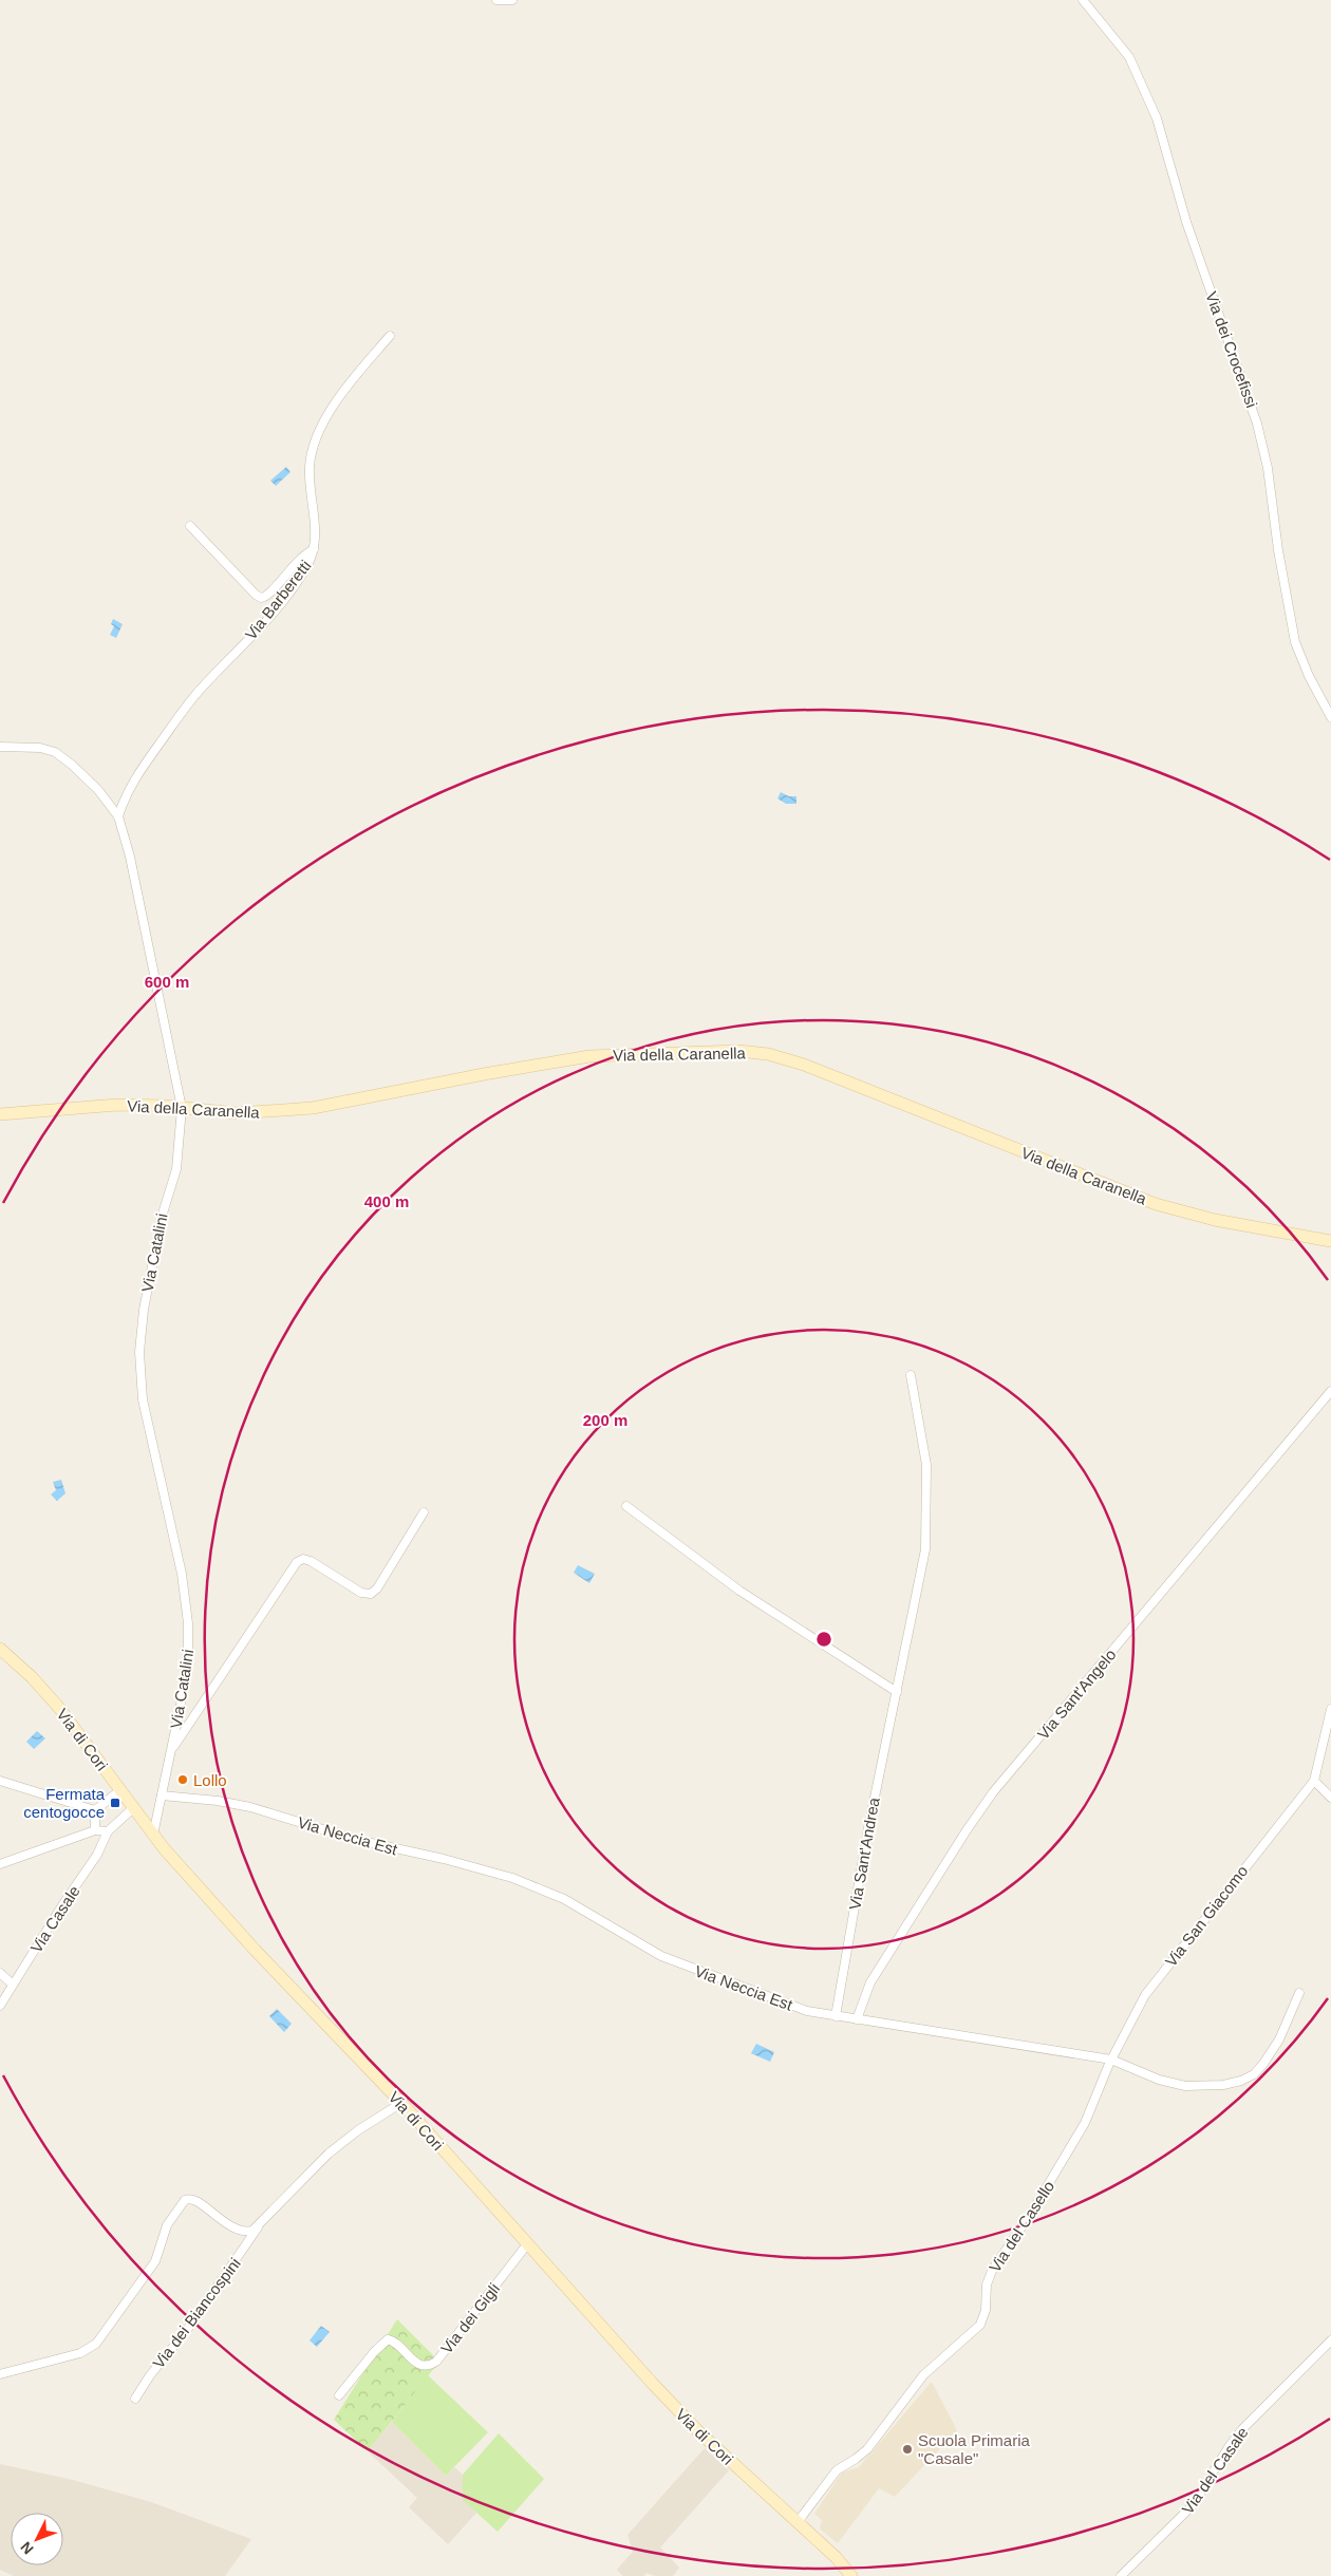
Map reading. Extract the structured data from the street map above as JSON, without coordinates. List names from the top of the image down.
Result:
{
  "streets": {
    "main road": ["Via della Caranella", "Via di Cori"],
    "street": [
      "Via dei Crocefissi",
      "Via Barberetti",
      "Via Catalini",
      "Via Sant'Angelo",
      "Via Neccia Est",
      "Via Sant'Andrea",
      "Via San Giacomo",
      "Via Casale",
      "Via del Casello",
      "Via dei Biancospini",
      "Via dei Gigli",
      "Via del Casale"
    ]
  },
  "crossings": [
    ["Via Barberetti", "Via Catalini"],
    ["Via della Caranella", "Via Catalini"],
    ["Via Catalini", "Via di Cori"],
    ["Via Catalini", "Via Neccia Est"],
    ["Via Sant'Angelo", "Via Neccia Est"],
    ["Via di Cori", "Via del Casello"],
    ["Via di Cori", "Via dei Biancospini"],
    ["Via di Cori", "Via dei Gigli"],
    ["Via Neccia Est", "Via Sant'Andrea"],
    ["Via Neccia Est", "Via San Giacomo"],
    ["Via Neccia Est", "Via del Casello"],
    ["Via San Giacomo", "Via del Casello"]
  ],
  "places": {
    "other": ["Lollo", "Scuola Primaria \"Casale\""],
    "transit": ["Fermata centogocce"]
  },
  "north": "bottom left",
  "rings": ["600 m", "400 m", "200 m"]
}
